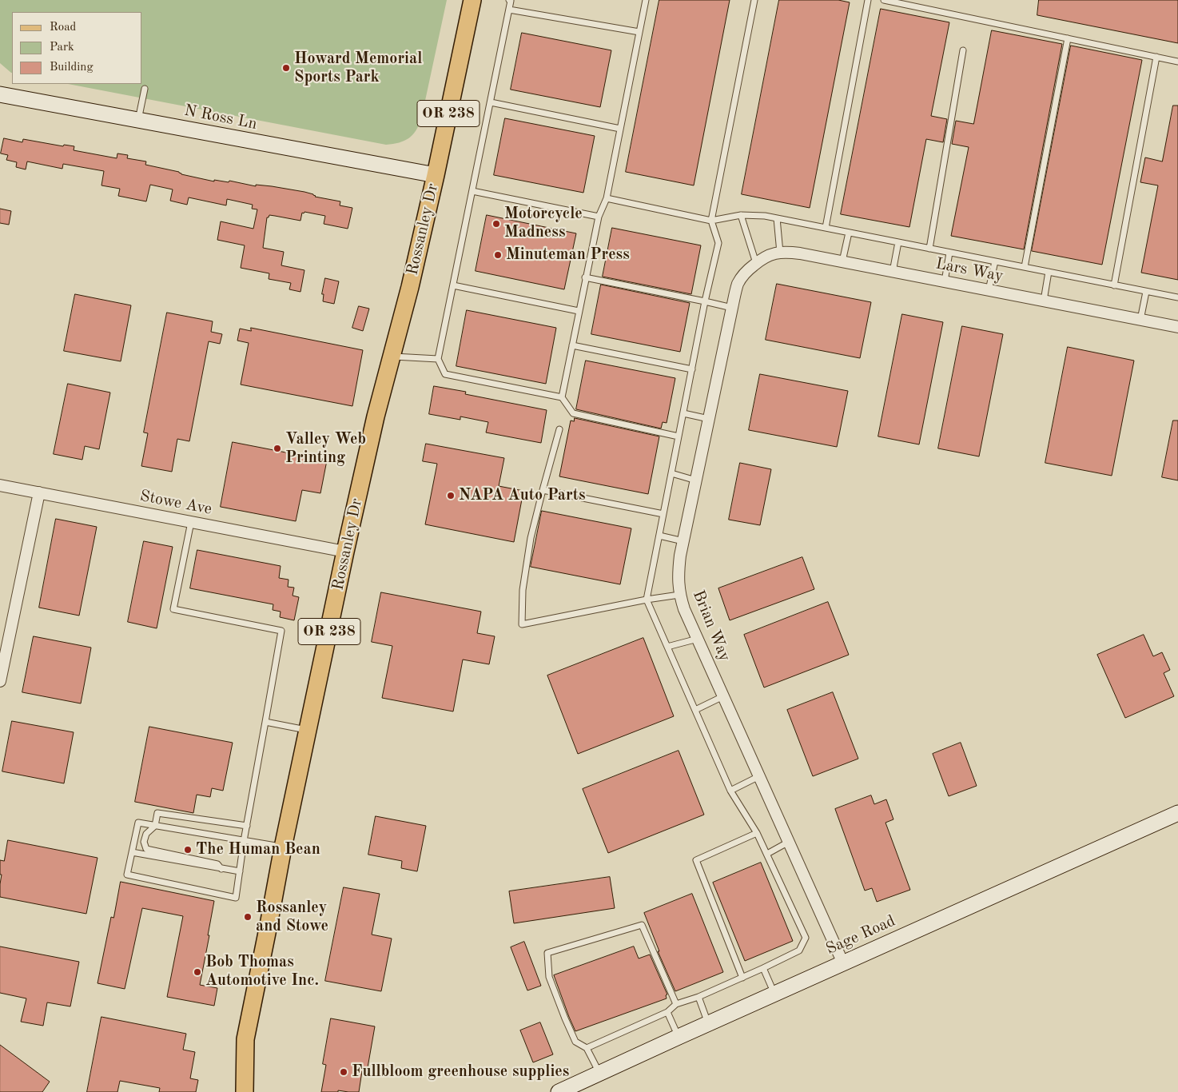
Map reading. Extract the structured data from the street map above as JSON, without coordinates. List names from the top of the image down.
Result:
{
  "streets": {
    "main road": [
      "OR 238",
      "N Ross Ln",
      "Rossanley Dr",
      "Sage Road"
    ],
    "street": ["Lars Way", "Stowe Ave", "Brian Way"]
  },
  "crossings": [
    ["N Ross Ln", "Rossanley Dr"],
    ["Rossanley Dr", "Stowe Ave"],
    ["Lars Way", "Brian Way"],
    ["Brian Way", "Sage Road"]
  ],
  "places": [
    "Howard Memorial Sports Park",
    "Motorcycle Madness",
    "Minuteman Press",
    "Valley Web Printing",
    "NAPA Auto Parts",
    "The Human Bean",
    "Rossanley and Stowe",
    "Bob Thomas Automotive Inc.",
    "Fullbloom greenhouse supplies"
  ],
  "legend": ["Road", "Park", "Building"]
}
